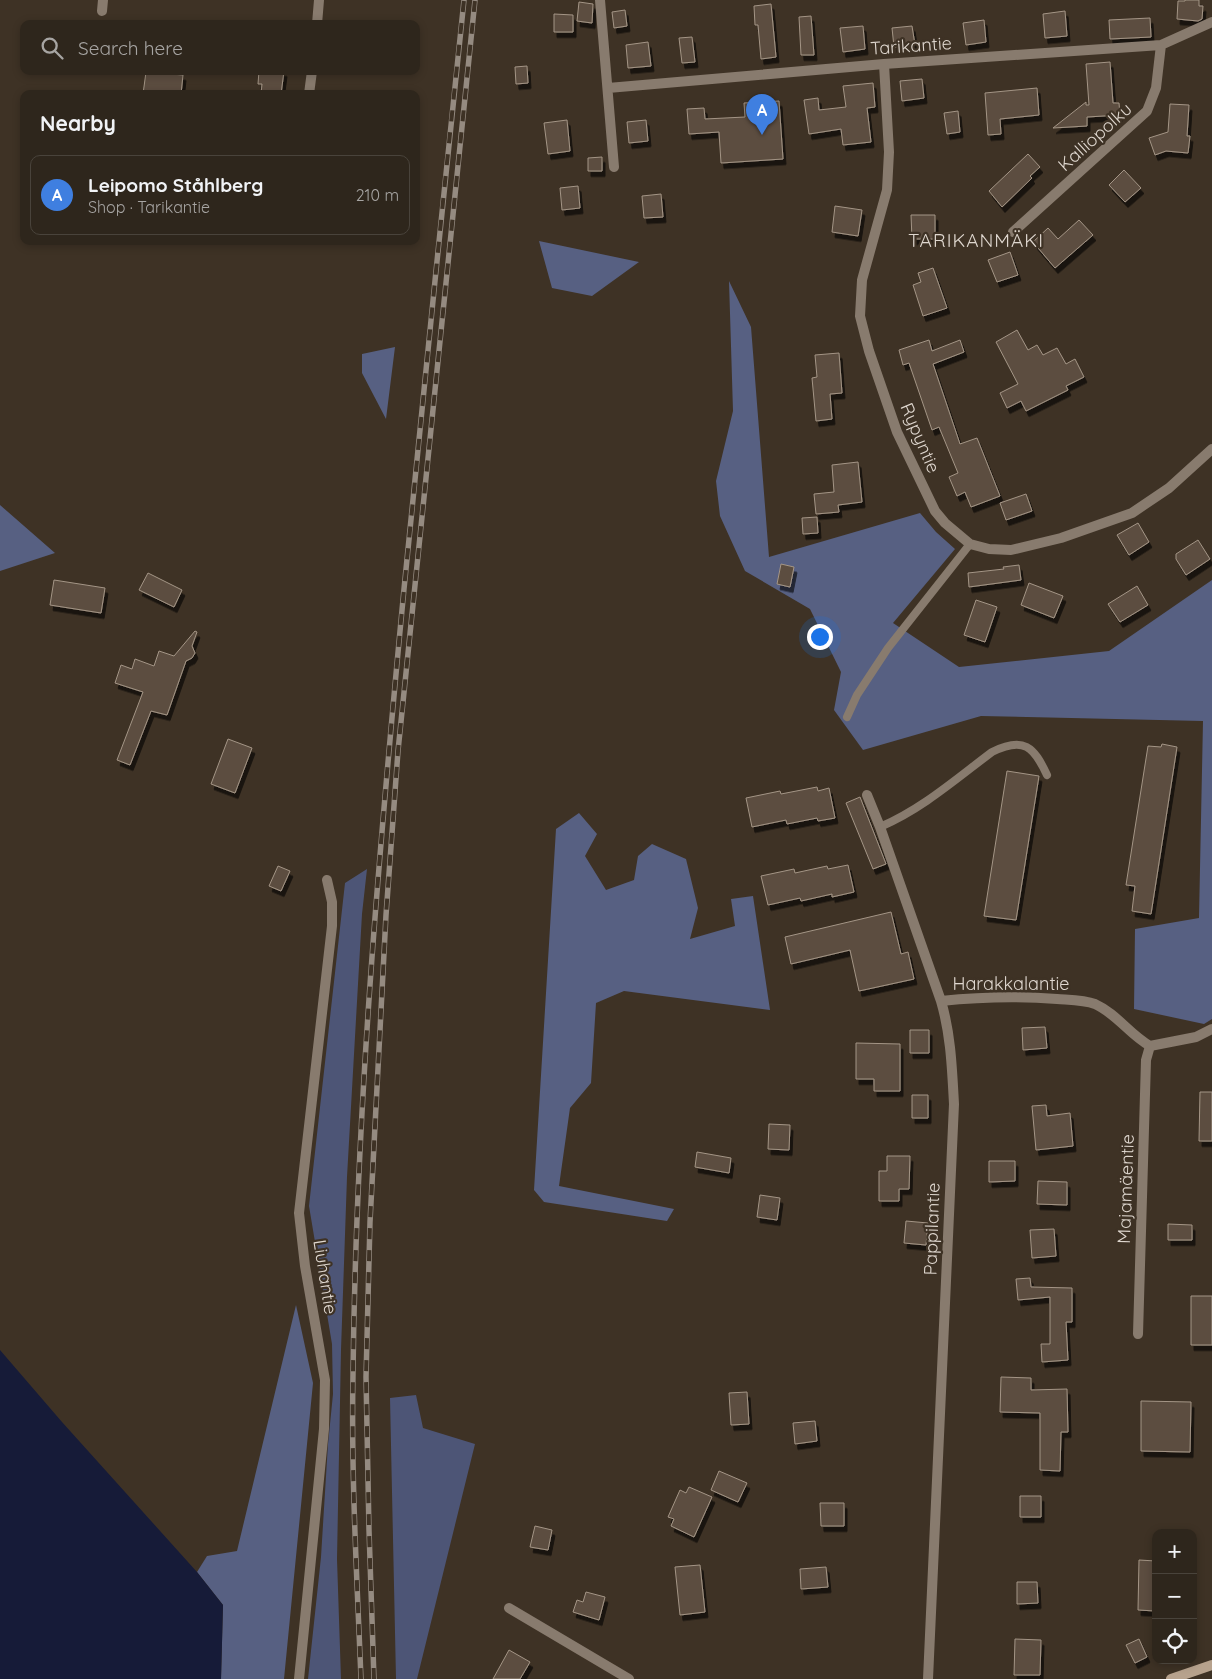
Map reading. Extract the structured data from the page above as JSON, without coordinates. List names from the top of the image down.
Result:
{
  "streets": {
    "street": [
      "Tarikantie",
      "Kalliopolku",
      "Rypyntie",
      "Harakkalantie",
      "Majamäentie",
      "Pappilantie",
      "Liuhantie"
    ]
  },
  "crossings": [
    ["Tarikantie", "Kalliopolku"],
    ["Tarikantie", "Rypyntie"],
    ["Harakkalantie", "Majamäentie"],
    ["Harakkalantie", "Pappilantie"]
  ],
  "districts": ["TARIKANMÄKI"],
  "page": {
    "search": "Search here",
    "heading": "Nearby",
    "pins": "A",
    "list": [
      {
        "mark": "A",
        "name": "Leipomo Ståhlberg",
        "note": "Shop · Tarikantie",
        "value": "210 m"
      }
    ],
    "map_buttons": ["+", "−"]
  }
}
